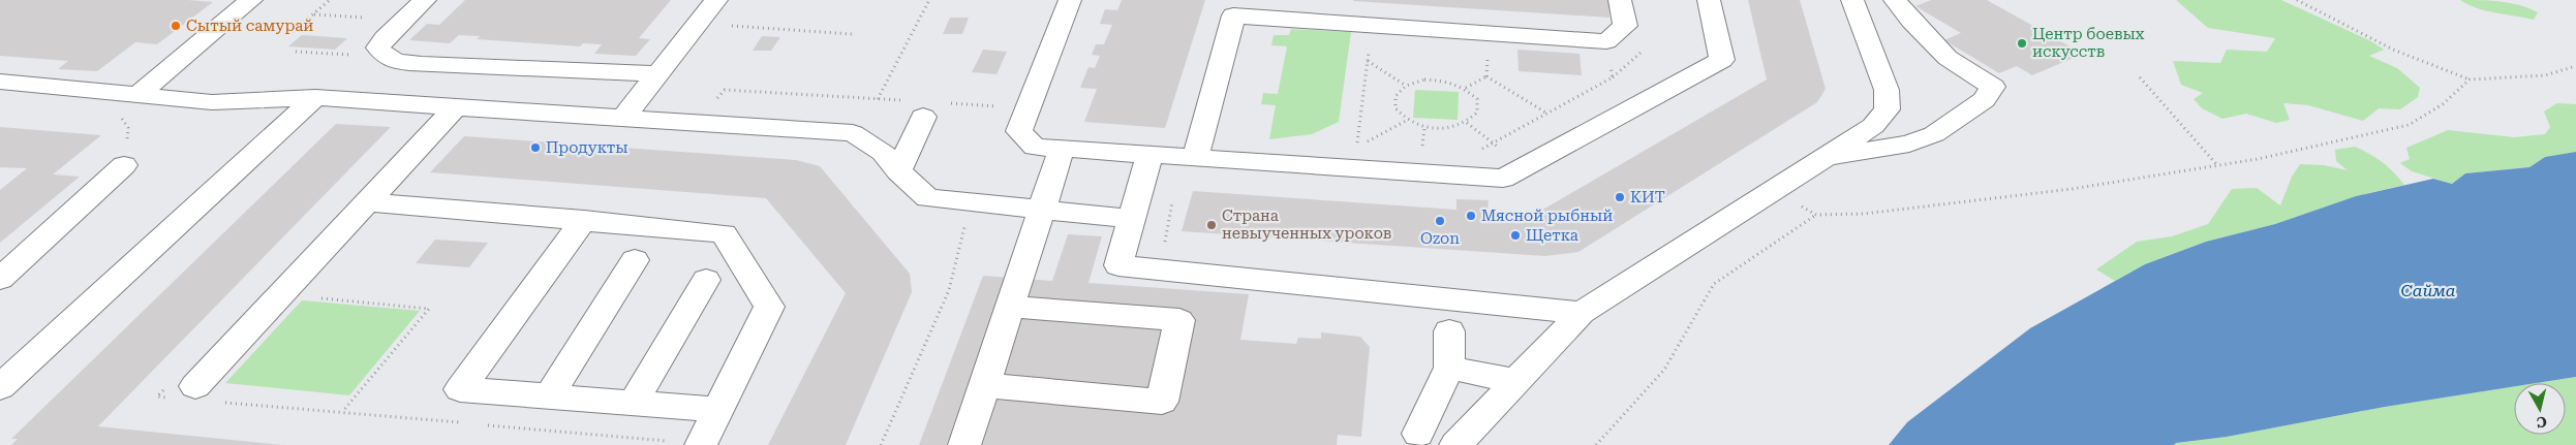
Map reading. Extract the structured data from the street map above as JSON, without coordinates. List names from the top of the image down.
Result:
{
  "water": ["Сайма"],
  "places": [
    "Сытый самурай",
    "Центр боевых искусств",
    "Продукты",
    "КИТ",
    "Мясной рыбный",
    "Ozon",
    "Страна невыученных уроков",
    "Щетка"
  ],
  "north": "bottom"
}
